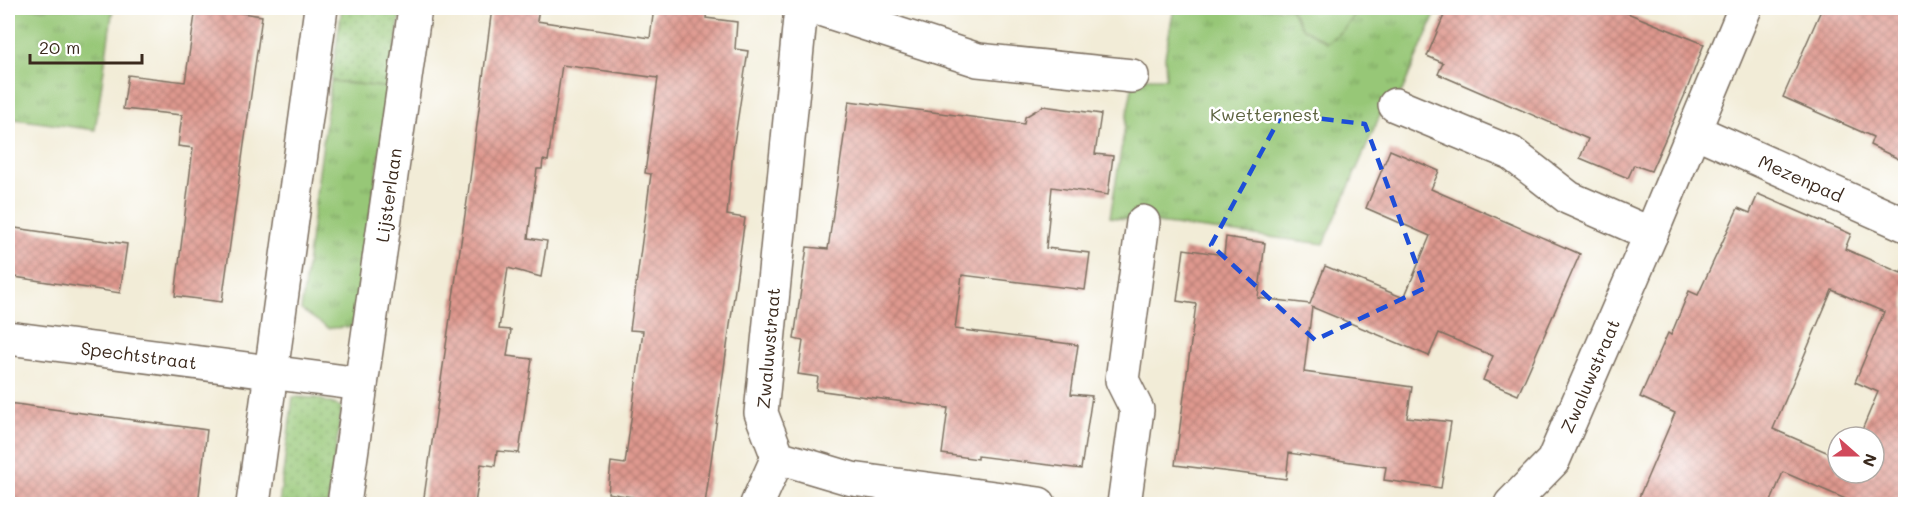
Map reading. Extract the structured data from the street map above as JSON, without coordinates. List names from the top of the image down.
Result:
{
  "streets": {
    "street": [
      "Mezenpad",
      "Lijsterlaan",
      "Zwaluwstraat",
      "Spechtstraat"
    ]
  },
  "crossings": [
    ["Mezenpad", "Zwaluwstraat"]
  ],
  "parks": ["Kwetternest"],
  "scale_bar": "20 m",
  "north": "right"
}
